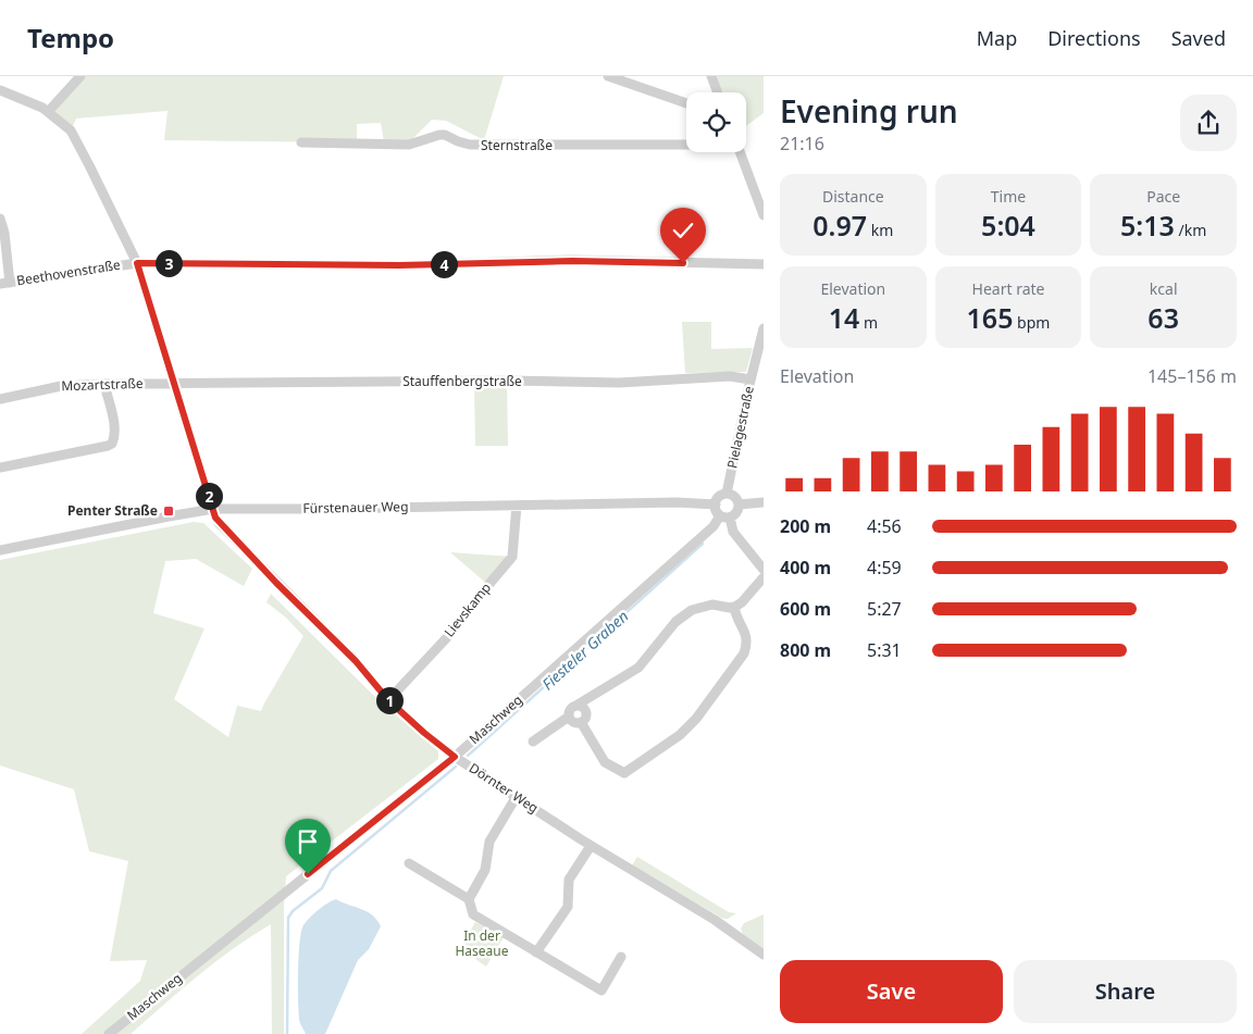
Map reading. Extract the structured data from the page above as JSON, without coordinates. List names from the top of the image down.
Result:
{
  "streets": {
    "street": [
      "Sternstraße",
      "Beethovenstraße",
      "Stauffenbergstraße",
      "Mozartstraße",
      "Pielagestraße",
      "Fürstenauer Weg",
      "Lievskamp",
      "Maschweg",
      "Dörnter Weg"
    ]
  },
  "crossings": [
    ["Stauffenbergstraße", "Mozartstraße"],
    ["Stauffenbergstraße", "Pielagestraße"],
    ["Pielagestraße", "Fürstenauer Weg"],
    ["Pielagestraße", "Maschweg"],
    ["Fürstenauer Weg", "Lievskamp"],
    ["Fürstenauer Weg", "Maschweg"],
    ["Fürstenauer Weg", "Dörnter Weg"],
    ["Lievskamp", "Dörnter Weg"],
    ["Maschweg", "Dörnter Weg"]
  ],
  "water": ["Fiesteler Graben"],
  "parks": ["In der Haseaue"],
  "places": {
    "transit": ["Penter Straße"]
  },
  "page": {
    "header": "Tempo",
    "nav": ["Map", "Directions", "Saved"],
    "heading": ["Evening run", "21:16"],
    "stats": [
      ["Distance", "0.97 km"],
      ["Time", "5:04"],
      ["Pace", "5:13 /km"],
      ["Elevation", "14 m"],
      ["Heart rate", "165 bpm"],
      ["kcal", "63"]
    ],
    "pins": [
      "3",
      "4",
      "2",
      "1"
    ],
    "chart": ["Elevation", "145–156 m"],
    "list": [
      {
        "name": "200 m",
        "note": "4:56"
      },
      {
        "name": "400 m",
        "note": "4:59"
      },
      {
        "name": "600 m",
        "note": "5:27"
      },
      {
        "name": "800 m",
        "note": "5:31"
      }
    ],
    "buttons": ["Save", "Share"]
  }
}
